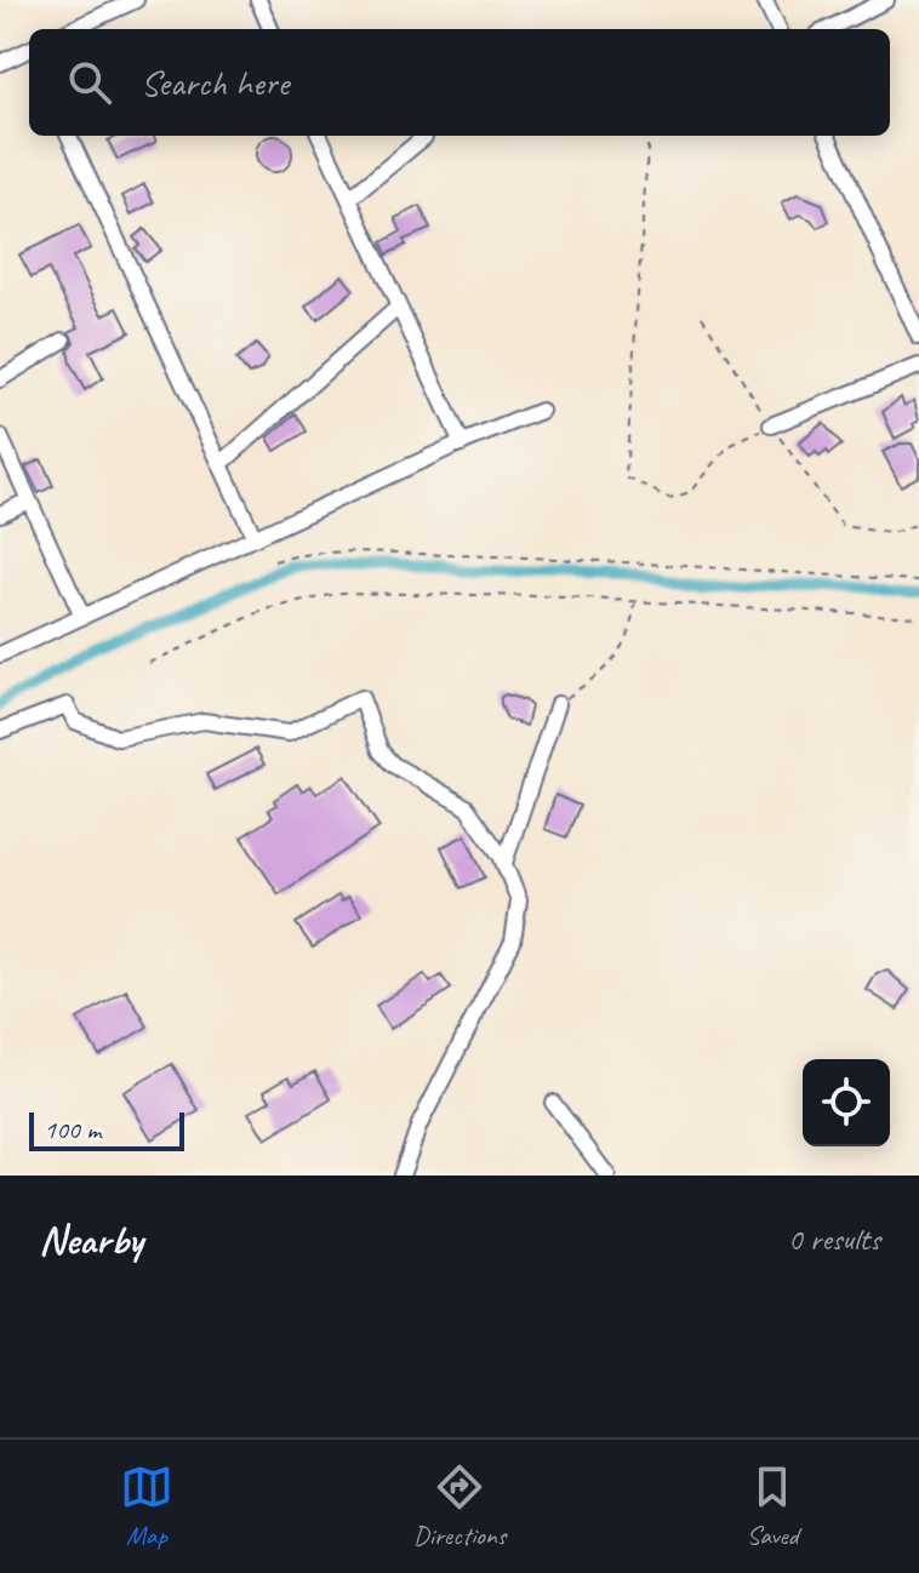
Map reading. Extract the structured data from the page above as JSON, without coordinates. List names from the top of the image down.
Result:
{
  "scale_bar": "100 m",
  "page": {
    "search": "Search here",
    "scale": "100 m",
    "heading": ["Nearby", "0 results"],
    "nav": ["Map", "Directions", "Saved"]
  }
}
